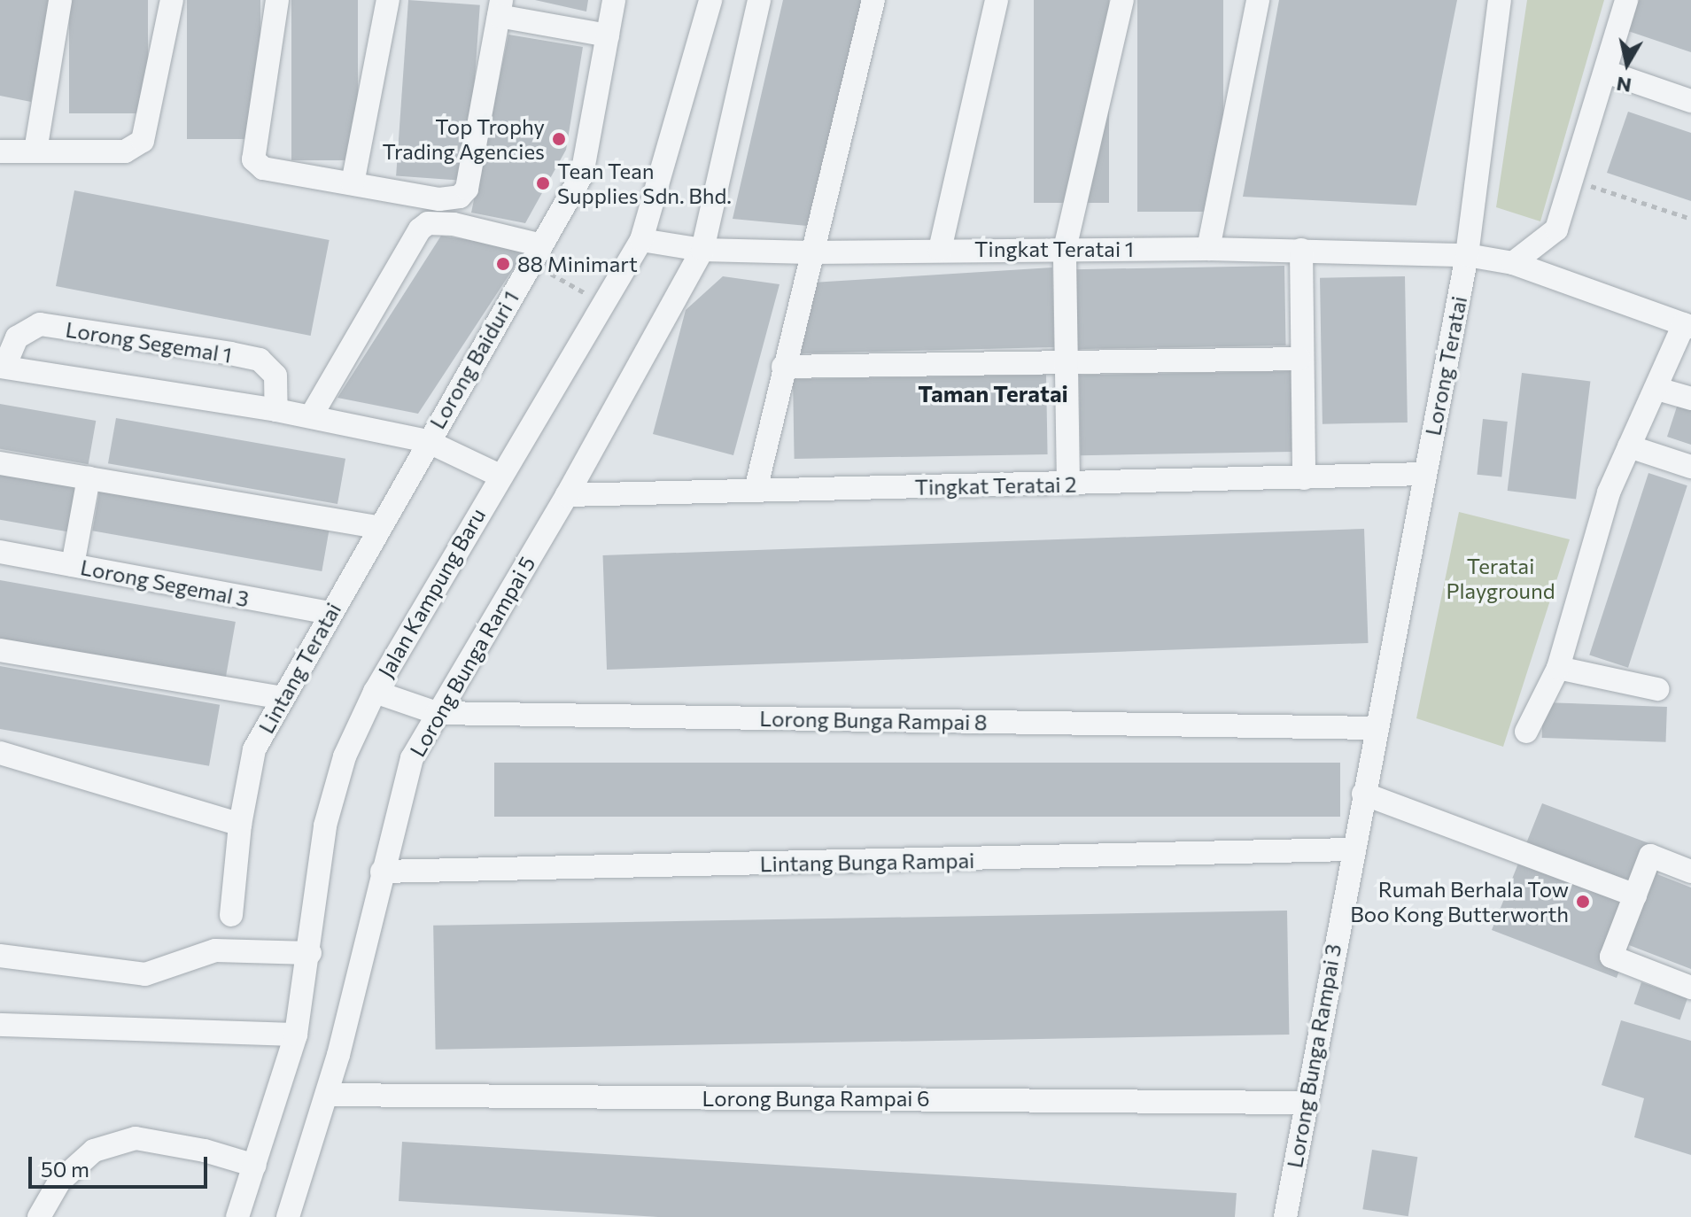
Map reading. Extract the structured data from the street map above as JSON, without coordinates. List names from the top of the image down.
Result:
{
  "streets": {
    "street": [
      "Tingkat Teratai 1",
      "Lorong Segemal 1",
      "Lorong Baiduri 1",
      "Lorong Teratai",
      "Tingkat Teratai 2",
      "Lorong Segemal 3",
      "Jalan Kampung Baru",
      "Lorong Bunga Rampai 5",
      "Lintang Teratai",
      "Lorong Bunga Rampai 8",
      "Lintang Bunga Rampai",
      "Lorong Bunga Rampai 3",
      "Lorong Bunga Rampai 6"
    ]
  },
  "crossings": [
    ["Tingkat Teratai 1", "Lorong Teratai"],
    ["Tingkat Teratai 1", "Jalan Kampung Baru"],
    ["Tingkat Teratai 1", "Lorong Bunga Rampai 5"],
    ["Lorong Segemal 1", "Lorong Baiduri 1"],
    ["Lorong Segemal 1", "Jalan Kampung Baru"],
    ["Lorong Segemal 1", "Lintang Teratai"],
    ["Lorong Baiduri 1", "Lintang Teratai"],
    ["Lorong Teratai", "Tingkat Teratai 2"],
    ["Lorong Teratai", "Lorong Bunga Rampai 8"],
    ["Lorong Teratai", "Lorong Bunga Rampai 3"],
    ["Tingkat Teratai 2", "Lorong Bunga Rampai 5"],
    ["Lorong Segemal 3", "Lintang Teratai"],
    ["Jalan Kampung Baru", "Lorong Bunga Rampai 8"],
    ["Lorong Bunga Rampai 5", "Lorong Bunga Rampai 8"],
    ["Lorong Bunga Rampai 5", "Lintang Bunga Rampai"],
    ["Lorong Bunga Rampai 5", "Lorong Bunga Rampai 6"],
    ["Lorong Bunga Rampai 8", "Lorong Bunga Rampai 3"],
    ["Lintang Bunga Rampai", "Lorong Bunga Rampai 3"],
    ["Lorong Bunga Rampai 3", "Lorong Bunga Rampai 6"]
  ],
  "districts": ["Taman Teratai"],
  "parks": ["Teratai Playground"],
  "places": [
    "Top Trophy Trading Agencies",
    "Tean Tean Supplies Sdn. Bhd.",
    "88 Minimart",
    "Rumah Berhala Tow Boo Kong Butterworth"
  ],
  "scale_bar": "50 m",
  "north": "bottom"
}
